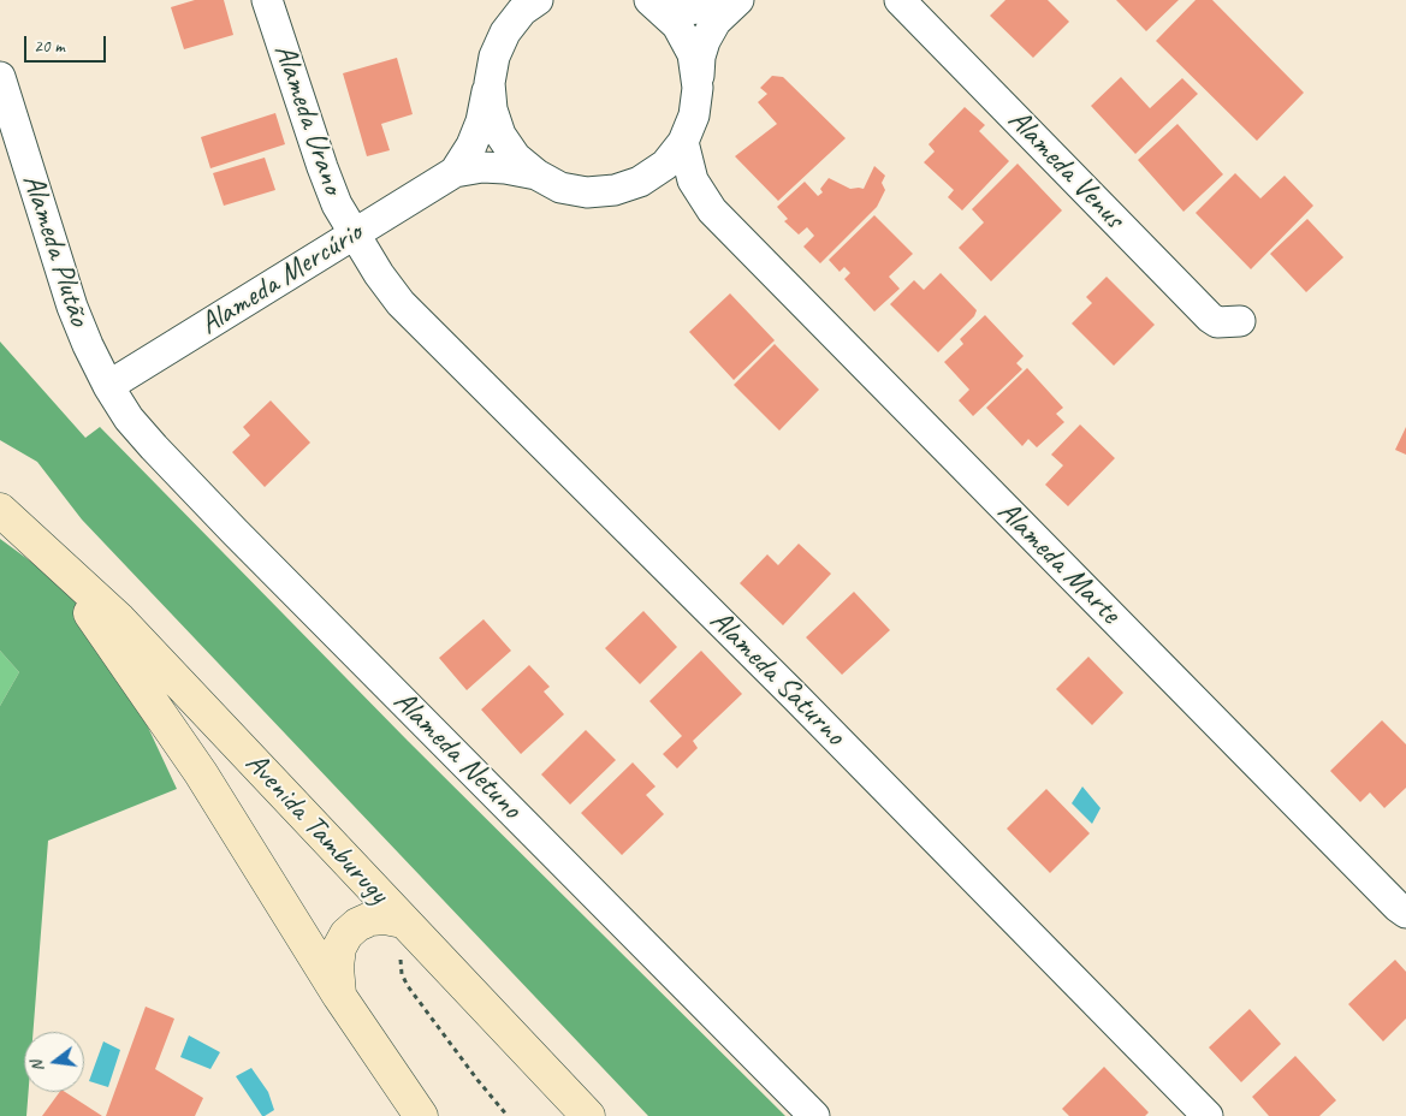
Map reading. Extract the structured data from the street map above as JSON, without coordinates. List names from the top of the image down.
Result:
{
  "streets": {
    "main road": ["Avenida Tamburugy"],
    "street": [
      "Alameda Urano",
      "Alameda Venus",
      "Alameda Plutão",
      "Alameda Mercúrio",
      "Alameda Marte",
      "Alameda Saturno",
      "Alameda Netuno"
    ]
  },
  "crossings": [
    ["Alameda Urano", "Alameda Mercúrio"],
    ["Alameda Urano", "Alameda Saturno"],
    ["Alameda Plutão", "Alameda Mercúrio"],
    ["Alameda Plutão", "Alameda Netuno"],
    ["Alameda Mercúrio", "Alameda Saturno"],
    ["Alameda Mercúrio", "Alameda Netuno"]
  ],
  "scale_bar": "20 m",
  "north": "left"
}
